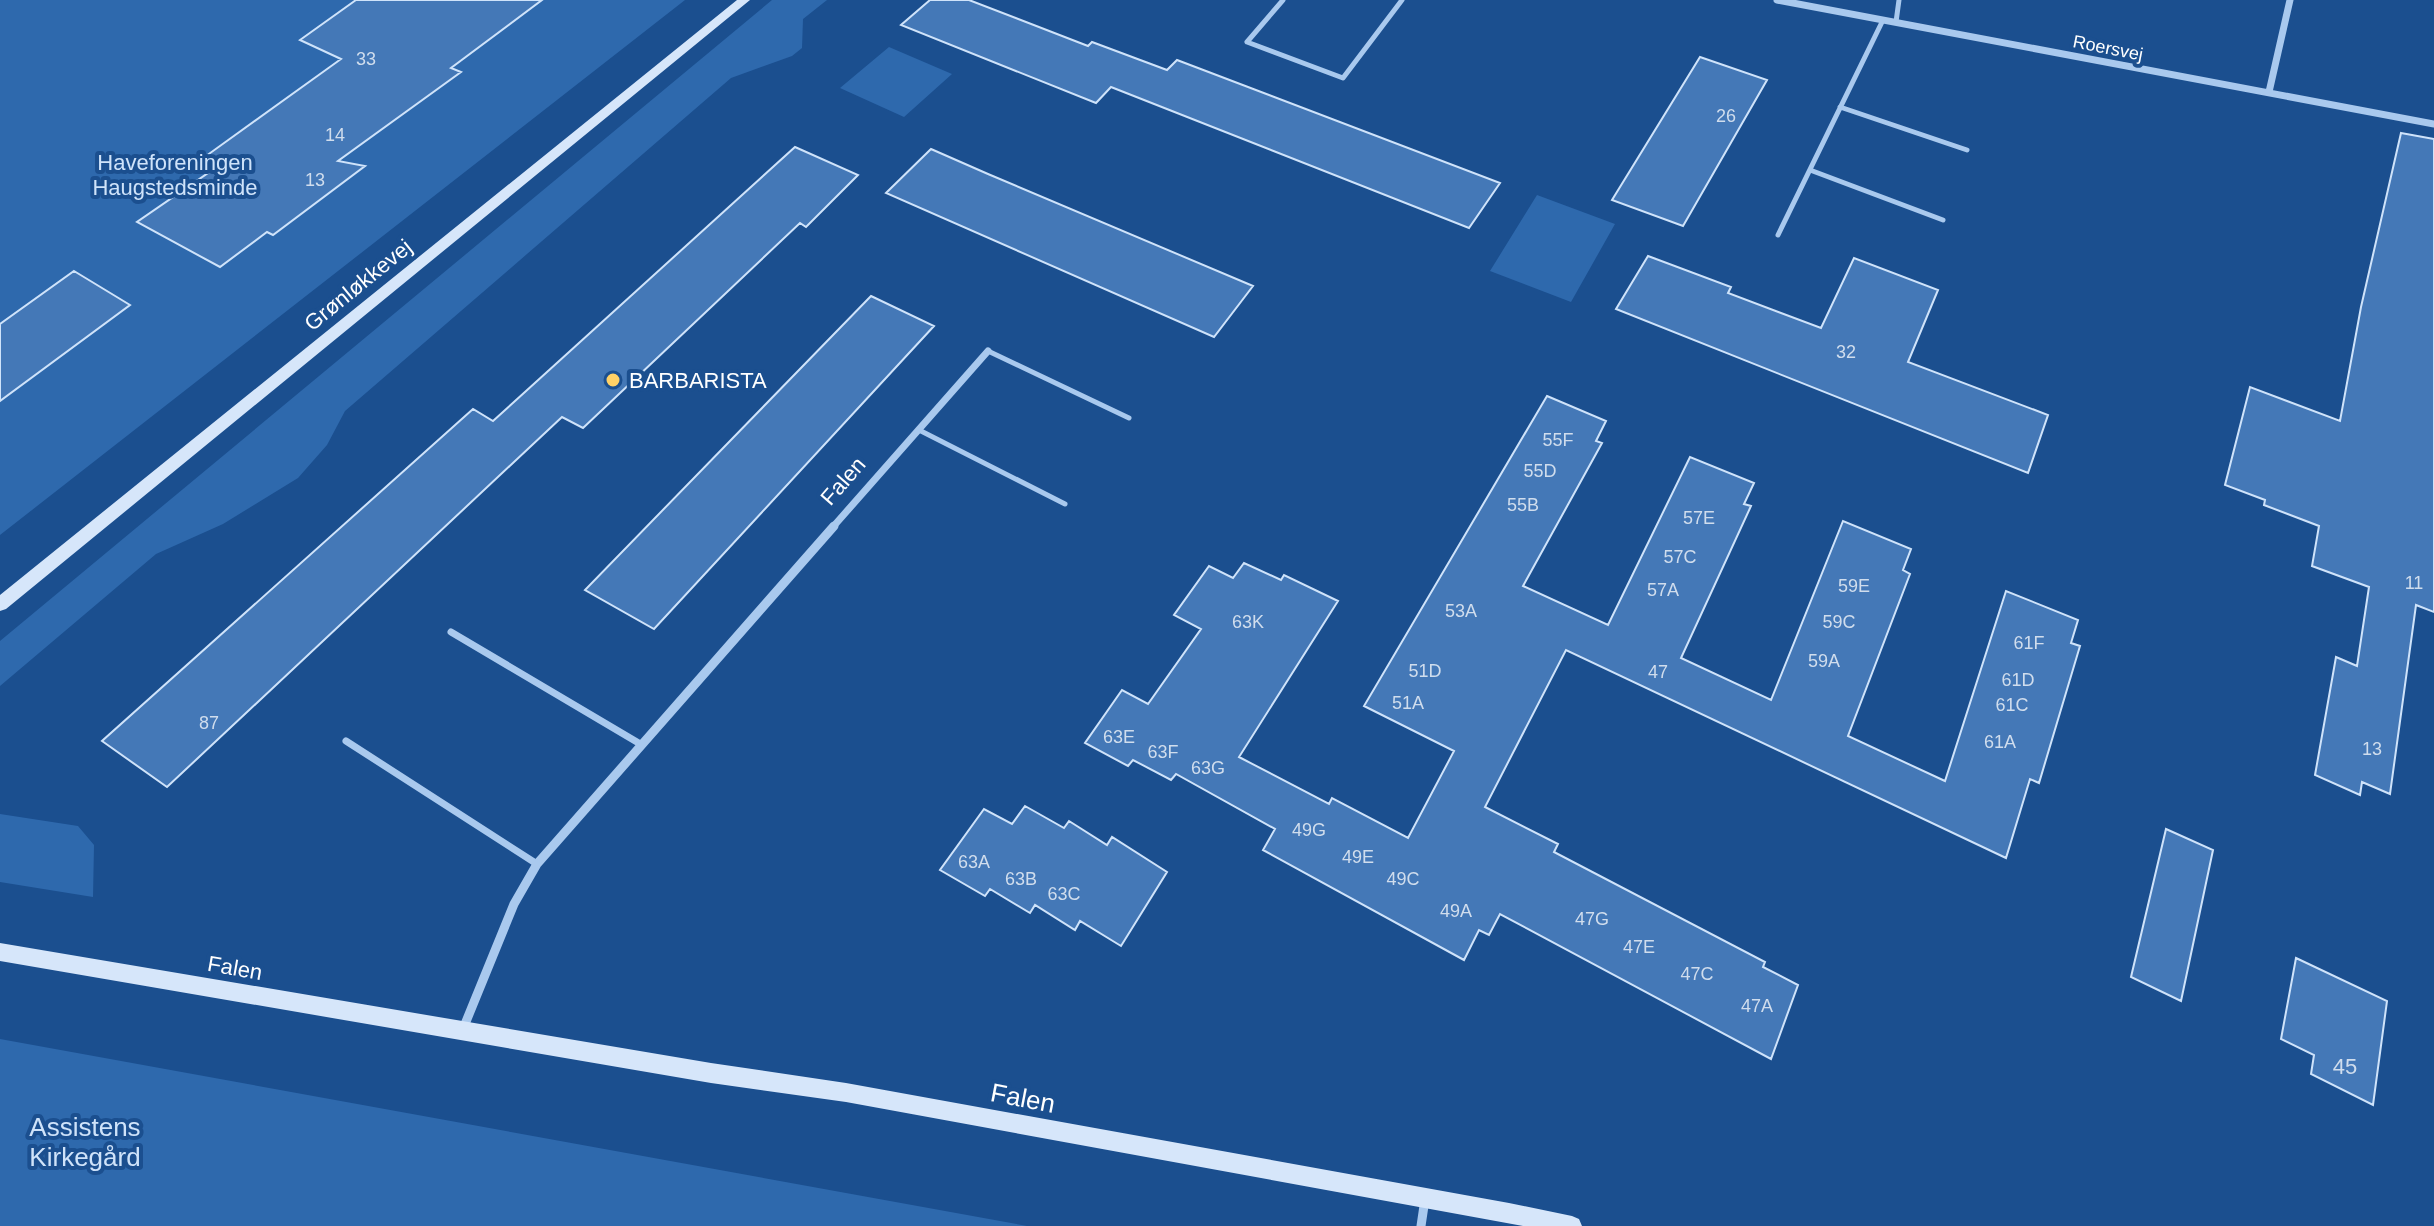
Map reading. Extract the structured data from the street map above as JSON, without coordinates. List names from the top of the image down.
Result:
{
  "streets": {
    "street": ["Roersvej", "Grønløkkevej", "Falen"]
  },
  "parks": ["Haveforeningen Haugstedsminde", "Assistens Kirkegård"],
  "places": ["BARBARISTA"],
  "house_numbers": [
    "33",
    "26",
    "14",
    "13",
    "32",
    "55F",
    "55D",
    "55B",
    "57E",
    "57C",
    "11",
    "59E",
    "57A",
    "53A",
    "63K",
    "59C",
    "61F",
    "59A",
    "51D",
    "47",
    "61D",
    "51A",
    "61C",
    "87",
    "63E",
    "61A",
    "13",
    "63F",
    "63G",
    "49G",
    "49E",
    "63A",
    "63B",
    "49C",
    "63C",
    "49A",
    "47G",
    "47E",
    "47C",
    "47A",
    "45"
  ]
}
